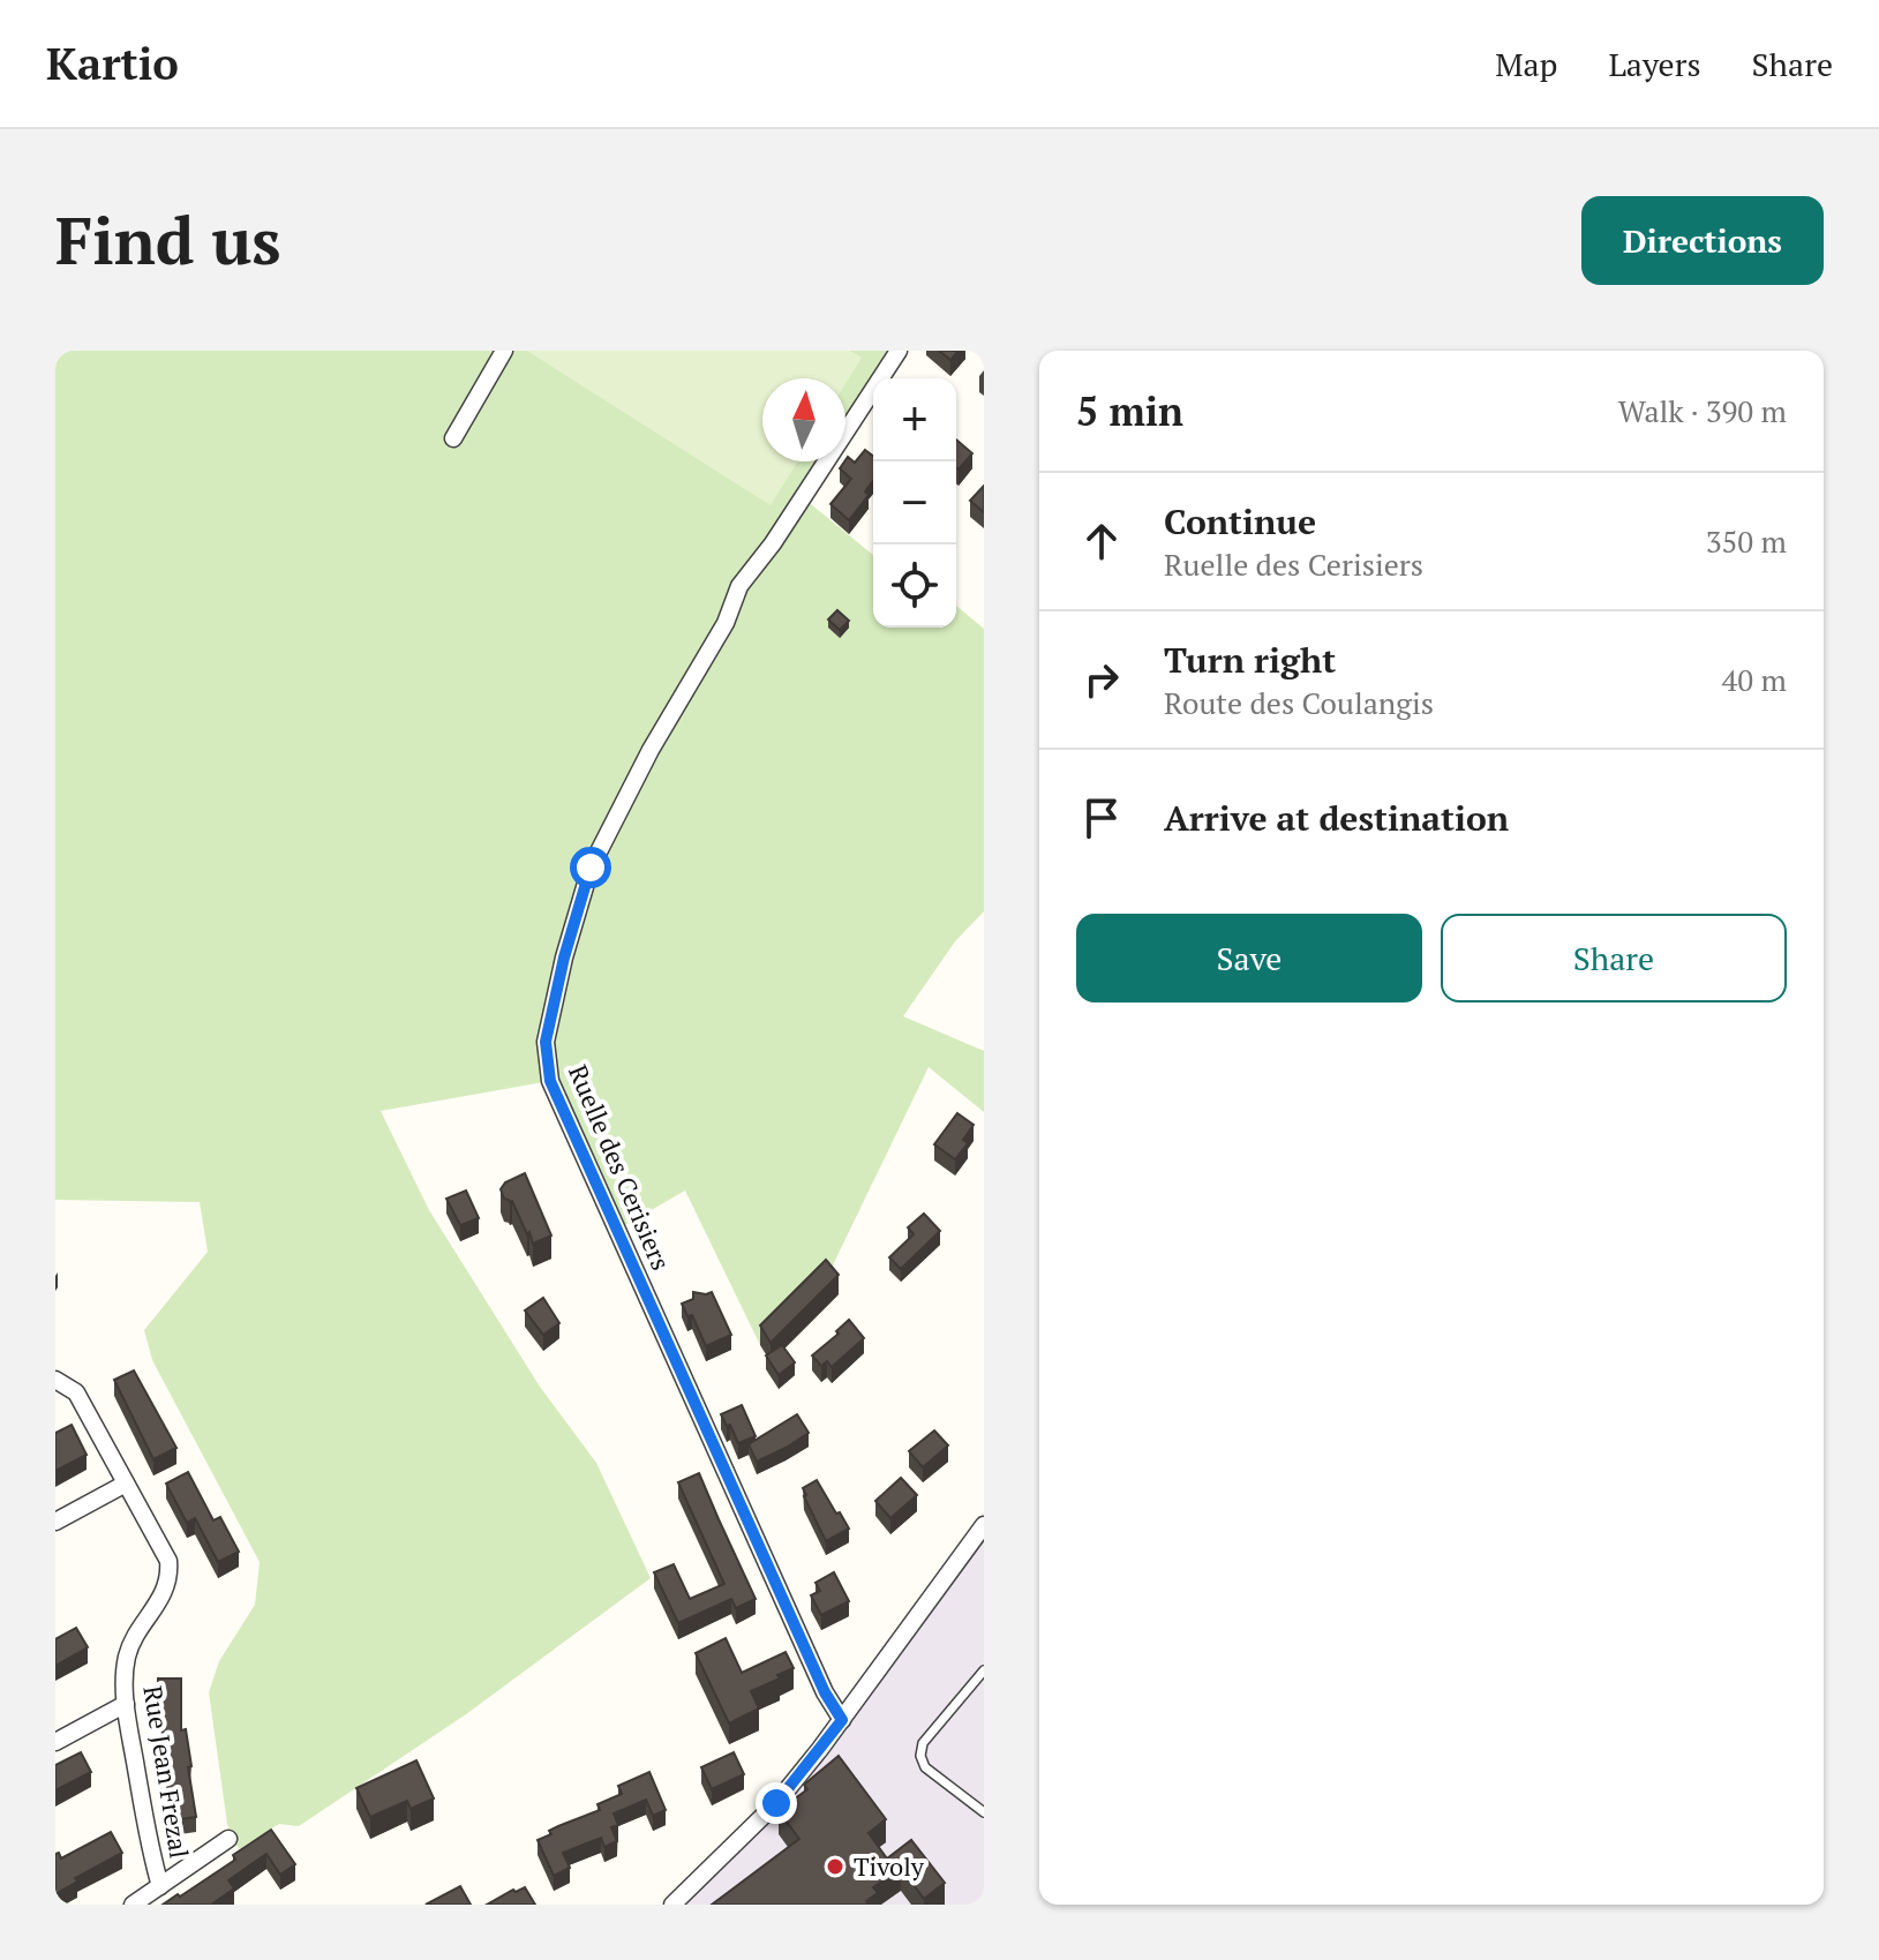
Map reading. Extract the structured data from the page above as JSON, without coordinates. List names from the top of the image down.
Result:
{
  "streets": {
    "street": ["Ruelle des Cerisiers", "Rue Jean Frezal"]
  },
  "places": ["Tivoly"],
  "north": "top",
  "page": {
    "header": "Kartio",
    "nav": ["Map", "Layers", "Share"],
    "buttons": [
      "Directions",
      ["Save", "Share"]
    ],
    "title": "Find us",
    "heading": ["5 min", "Walk · 390 m"],
    "map_buttons": ["+", "−"],
    "list": [
      ["Continue", "Ruelle des Cerisiers", "350 m"],
      ["Turn right", "Route des Coulangis", "40 m"],
      "Arrive at destination"
    ]
  }
}
